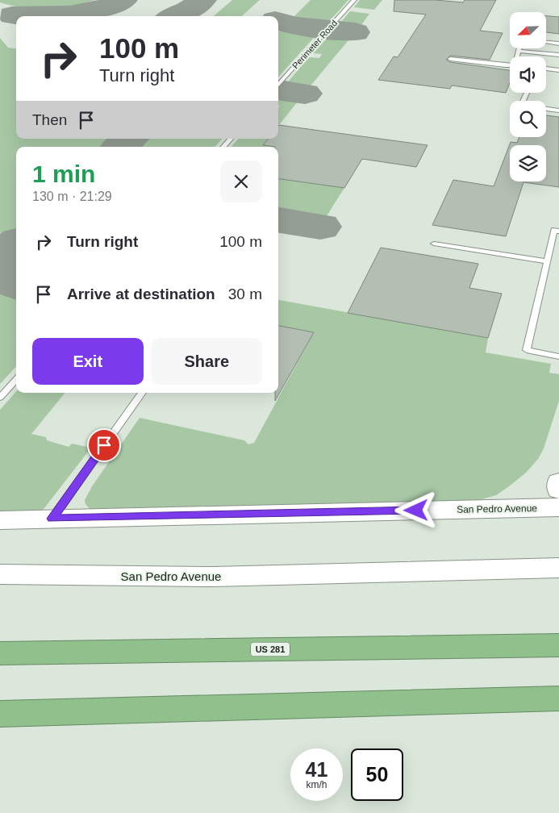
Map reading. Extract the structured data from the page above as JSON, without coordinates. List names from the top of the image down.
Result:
{
  "streets": {
    "highway": ["US 281"],
    "main road": ["San Pedro Avenue"],
    "lane": ["Perimeter Road"]
  },
  "north": "bottom left",
  "page": {
    "turn": ["100 m", "Turn right"],
    "then": "Then",
    "heading": ["1 min", "130 m · 21:29"],
    "list": [
      {
        "name": "Turn right",
        "value": "100 m"
      },
      {
        "name": "Arrive at destination",
        "value": "30 m"
      }
    ],
    "buttons": ["Exit", "Share"],
    "speed": "41 km/h",
    "limit": "50"
  }
}
